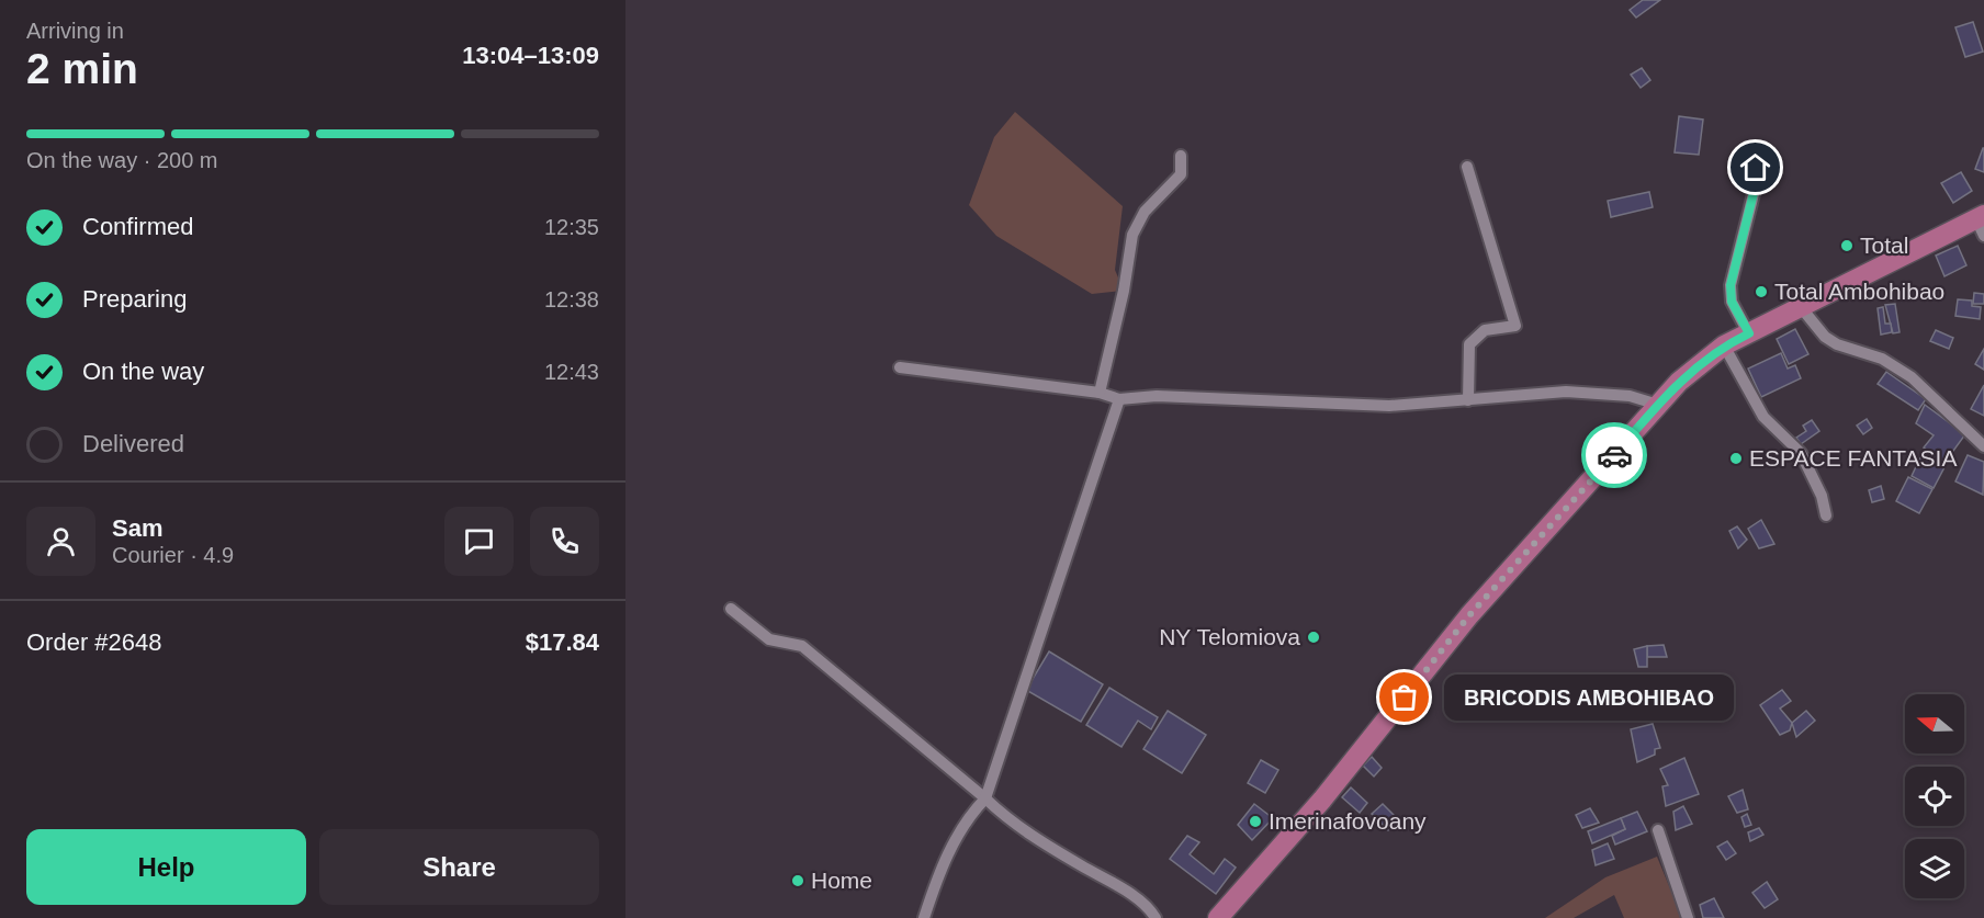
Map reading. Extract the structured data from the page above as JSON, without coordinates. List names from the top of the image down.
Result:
{
  "places": [
    "Total",
    "Total Ambohibao",
    "ESPACE FANTASIA",
    "NY Telomiova",
    "BRICODIS AMBOHIBAO",
    "Imerinafovoany",
    "Home"
  ],
  "north": "left",
  "page": {
    "heading": ["2 min", "Arriving in", "13:04–13:09"],
    "panel": [
      "Sam",
      "Courier · 4.9",
      "Order #2648",
      "$17.84"
    ],
    "bar": "On the way · 200 m",
    "list": [
      ["Confirmed", "12:35"],
      ["Preparing", "12:38"],
      ["On the way", "12:43"],
      "Delivered"
    ],
    "bubble": "BRICODIS AMBOHIBAO",
    "buttons": ["Help", "Share"]
  }
}
